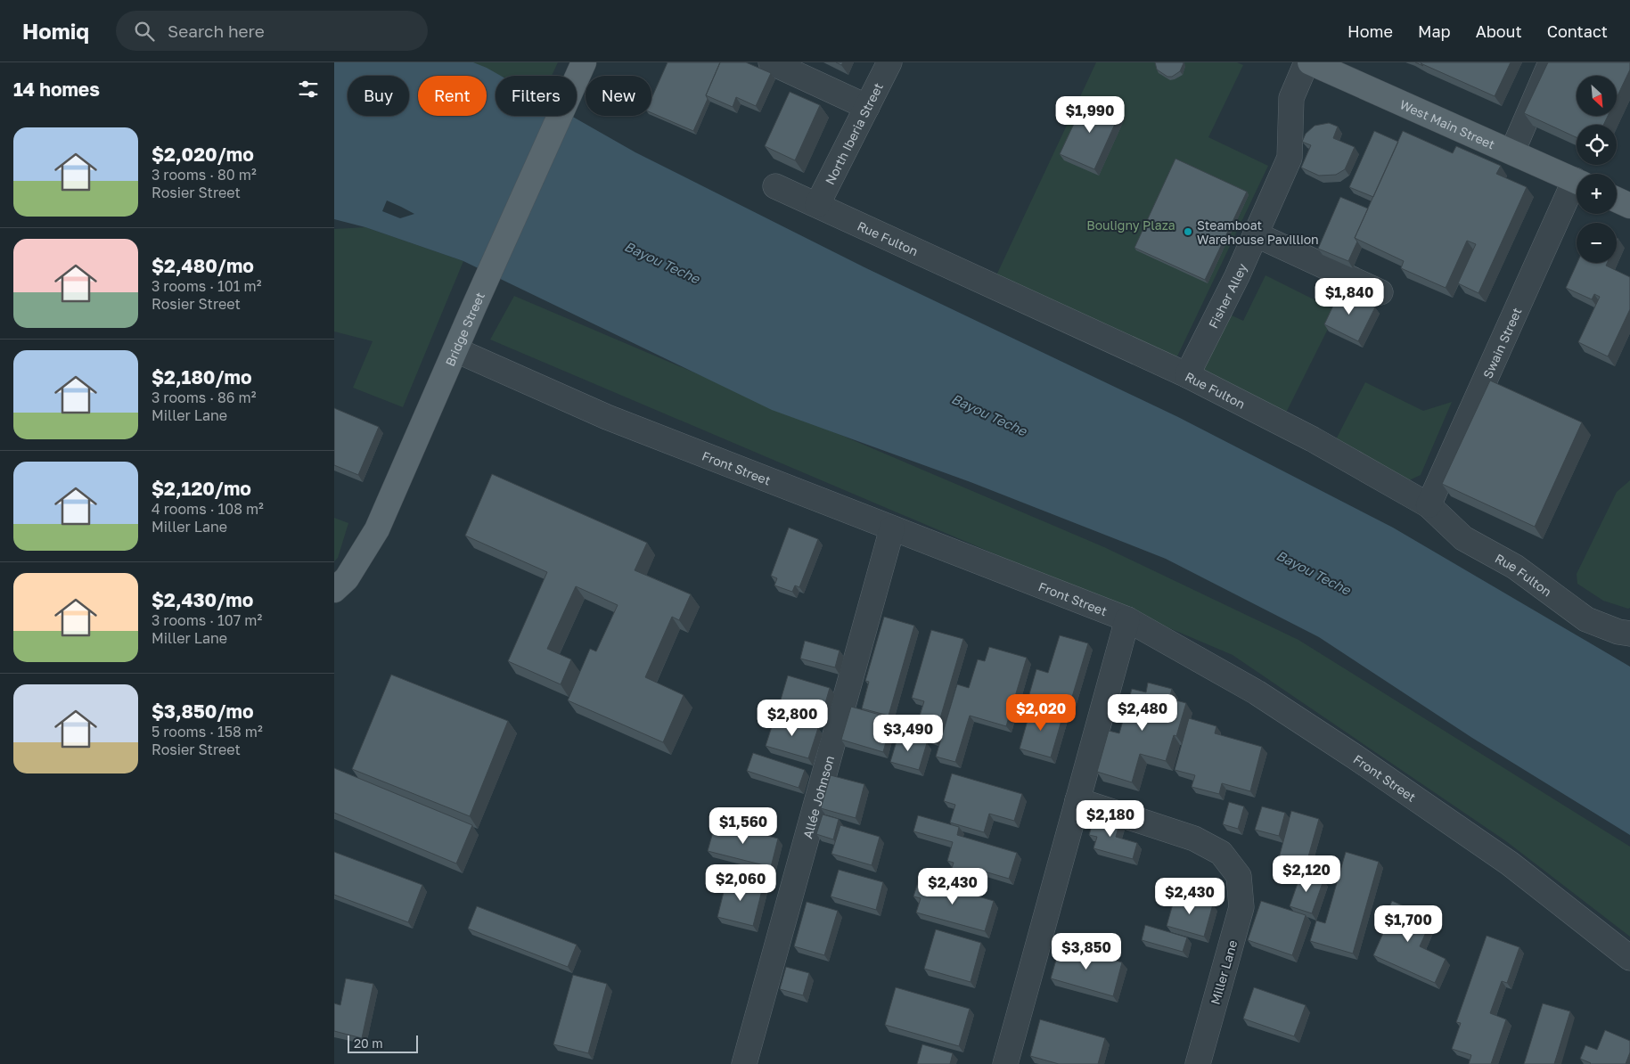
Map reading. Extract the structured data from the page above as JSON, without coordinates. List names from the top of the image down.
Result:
{
  "streets": {
    "main road": ["West Main Street", "Bridge Street"],
    "street": [
      "North Iberia Street",
      "Rue Fulton",
      "Fisher Alley",
      "Swain Street",
      "Front Street",
      "Allée Johnson",
      "Miller Lane"
    ]
  },
  "crossings": [
    ["North Iberia Street", "Rue Fulton"],
    ["Rue Fulton", "Fisher Alley"],
    ["Rue Fulton", "Swain Street"],
    ["Bridge Street", "Front Street"],
    ["Front Street", "Allée Johnson"]
  ],
  "water": ["Bayou Teche"],
  "parks": ["Bouligny Plaza"],
  "places": ["Steamboat Warehouse Pavillion"],
  "scale_bar": "20 m",
  "north": "bottom right",
  "page": {
    "header": "Homiq",
    "search": "Search here",
    "nav": [
      "Home",
      "Map",
      "About",
      "Contact"
    ],
    "heading": "14 homes",
    "map_buttons": ["+", "−"],
    "chip": [
      "Buy",
      "Rent",
      "Filters",
      "New"
    ],
    "price": [
      "$1,990",
      "$1,840",
      "$2,020",
      "$2,480",
      "$2,800",
      "$3,490",
      "$2,180",
      "$1,560",
      "$2,120",
      "$2,060",
      "$2,430",
      "$2,430",
      "$1,700",
      "$3,850"
    ],
    "list": [
      {
        "name": "$2,020/mo",
        "note": "3 rooms · 80 m² · Rosier Street"
      },
      {
        "name": "$2,480/mo",
        "note": "3 rooms · 101 m² · Rosier Street"
      },
      {
        "name": "$2,180/mo",
        "note": "3 rooms · 86 m² · Miller Lane"
      },
      {
        "name": "$2,120/mo",
        "note": "4 rooms · 108 m² · Miller Lane"
      },
      {
        "name": "$2,430/mo",
        "note": "3 rooms · 107 m² · Miller Lane"
      },
      {
        "name": "$3,850/mo",
        "note": "5 rooms · 158 m² · Rosier Street"
      }
    ],
    "scale": "20 m"
  }
}
